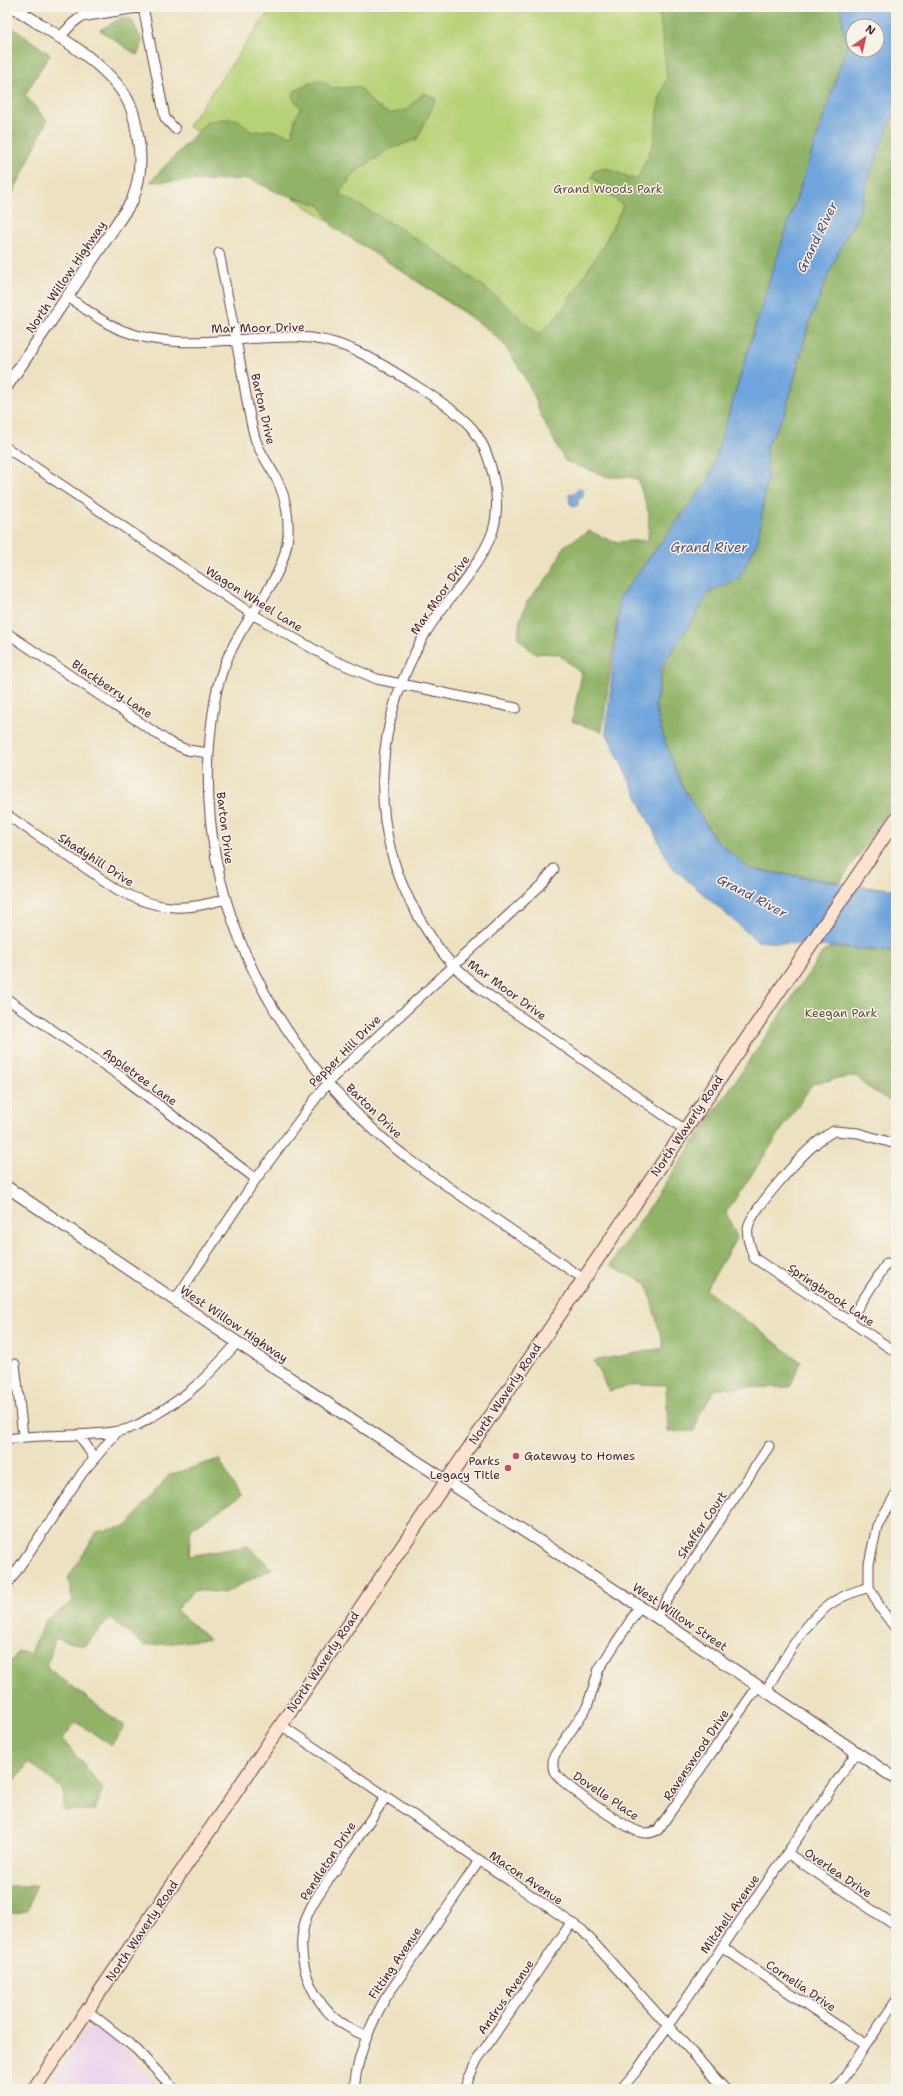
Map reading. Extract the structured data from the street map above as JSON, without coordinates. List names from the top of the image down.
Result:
{
  "streets": {
    "main road": ["North Waverly Road"],
    "street": [
      "North Willow Highway",
      "Mar Moor Drive",
      "Barton Drive",
      "Wagon Wheel Lane",
      "Blackberry Lane",
      "Shadyhill Drive",
      "Pepper Hill Drive",
      "Appletree Lane",
      "Springbrook Lane",
      "West Willow Highway",
      "Shaffer Court",
      "West Willow Street",
      "Ravenswood Drive",
      "Dovelle Place",
      "Pendleton Drive",
      "Overlea Drive",
      "Macon Avenue",
      "Mitchell Avenue",
      "Fitting Avenue",
      "Cornelia Drive",
      "Andrus Avenue"
    ]
  },
  "crossings": [
    ["North Willow Highway", "Mar Moor Drive"],
    ["Mar Moor Drive", "Barton Drive"],
    ["Mar Moor Drive", "Wagon Wheel Lane"],
    ["Mar Moor Drive", "Pepper Hill Drive"],
    ["Mar Moor Drive", "North Waverly Road"],
    ["Barton Drive", "Wagon Wheel Lane"],
    ["Barton Drive", "Blackberry Lane"],
    ["Barton Drive", "Shadyhill Drive"],
    ["Barton Drive", "Pepper Hill Drive"],
    ["Barton Drive", "North Waverly Road"],
    ["Pepper Hill Drive", "Appletree Lane"],
    ["Pepper Hill Drive", "West Willow Highway"],
    ["North Waverly Road", "West Willow Highway"],
    ["North Waverly Road", "West Willow Street"],
    ["North Waverly Road", "Macon Avenue"],
    ["West Willow Highway", "West Willow Street"],
    ["Shaffer Court", "West Willow Street"],
    ["West Willow Street", "Ravenswood Drive"],
    ["West Willow Street", "Dovelle Place"],
    ["West Willow Street", "Mitchell Avenue"],
    ["Ravenswood Drive", "Dovelle Place"],
    ["Pendleton Drive", "Macon Avenue"],
    ["Pendleton Drive", "Fitting Avenue"],
    ["Overlea Drive", "Mitchell Avenue"],
    ["Macon Avenue", "Mitchell Avenue"],
    ["Macon Avenue", "Fitting Avenue"],
    ["Macon Avenue", "Andrus Avenue"],
    ["Mitchell Avenue", "Cornelia Drive"]
  ],
  "water": ["Grand River"],
  "parks": ["Grand Woods Park", "Keegan Park"],
  "places": ["Gateway to Homes", "Parks Legacy Title"],
  "north": "top right"
}
